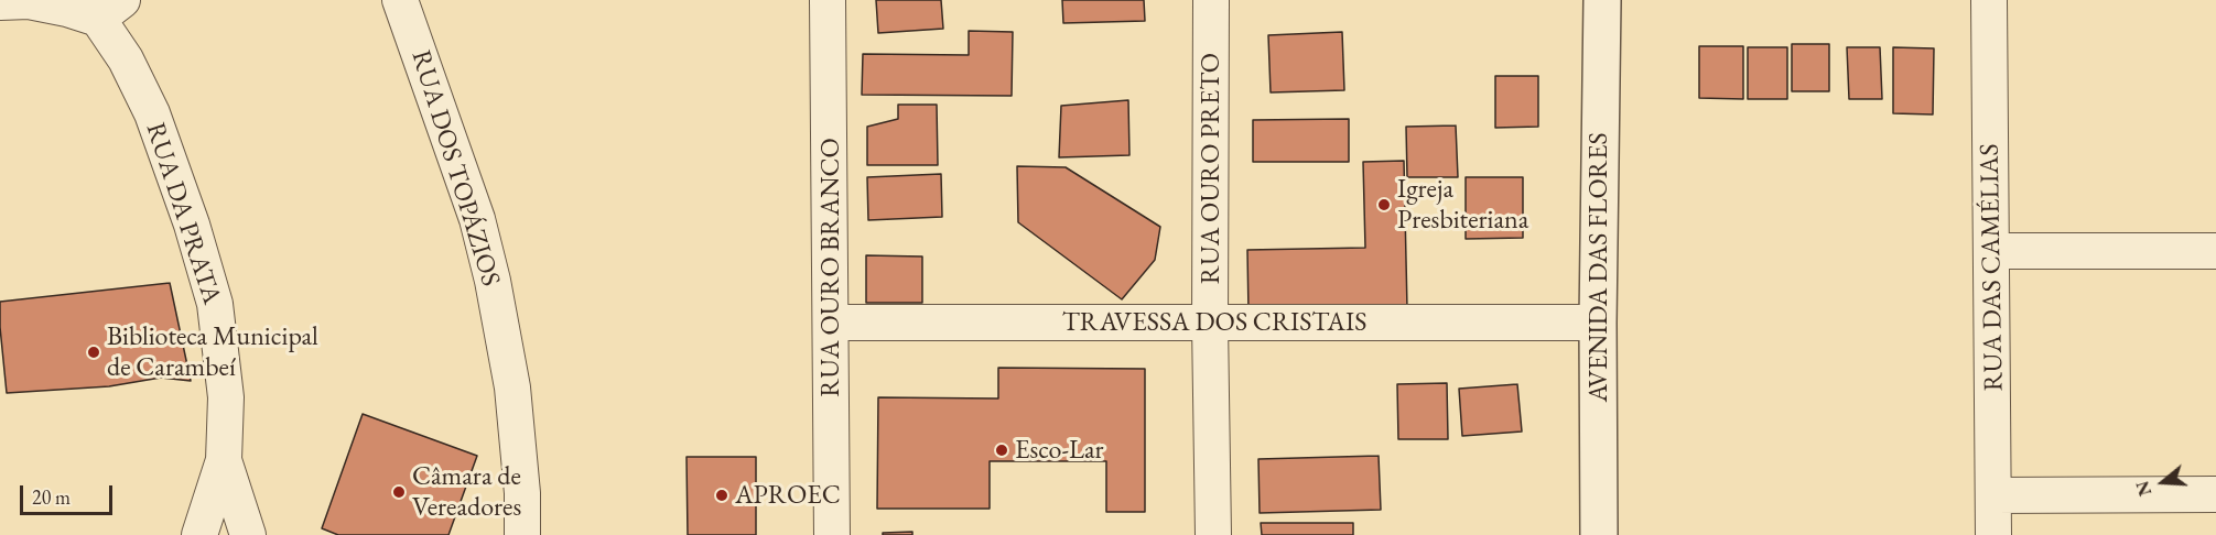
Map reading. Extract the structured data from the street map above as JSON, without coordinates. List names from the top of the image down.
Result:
{
  "streets": {
    "street": [
      "RUA DOS TOPÁZIOS",
      "RUA OURO PRETO",
      "RUA DA PRATA",
      "RUA OURO BRANCO",
      "AVENIDA DAS FLORES",
      "RUA DAS CAMÉLIAS",
      "TRAVESSA DOS CRISTAIS"
    ]
  },
  "crossings": [
    ["RUA OURO PRETO", "TRAVESSA DOS CRISTAIS"],
    ["RUA OURO BRANCO", "TRAVESSA DOS CRISTAIS"],
    ["AVENIDA DAS FLORES", "TRAVESSA DOS CRISTAIS"]
  ],
  "places": [
    "Igreja Presbiteriana",
    "Biblioteca Municipal de Carambeí",
    "Esco-Lar",
    "Câmara de Vereadores",
    "APROEC"
  ],
  "scale_bar": "20 m",
  "north": "left"
}
